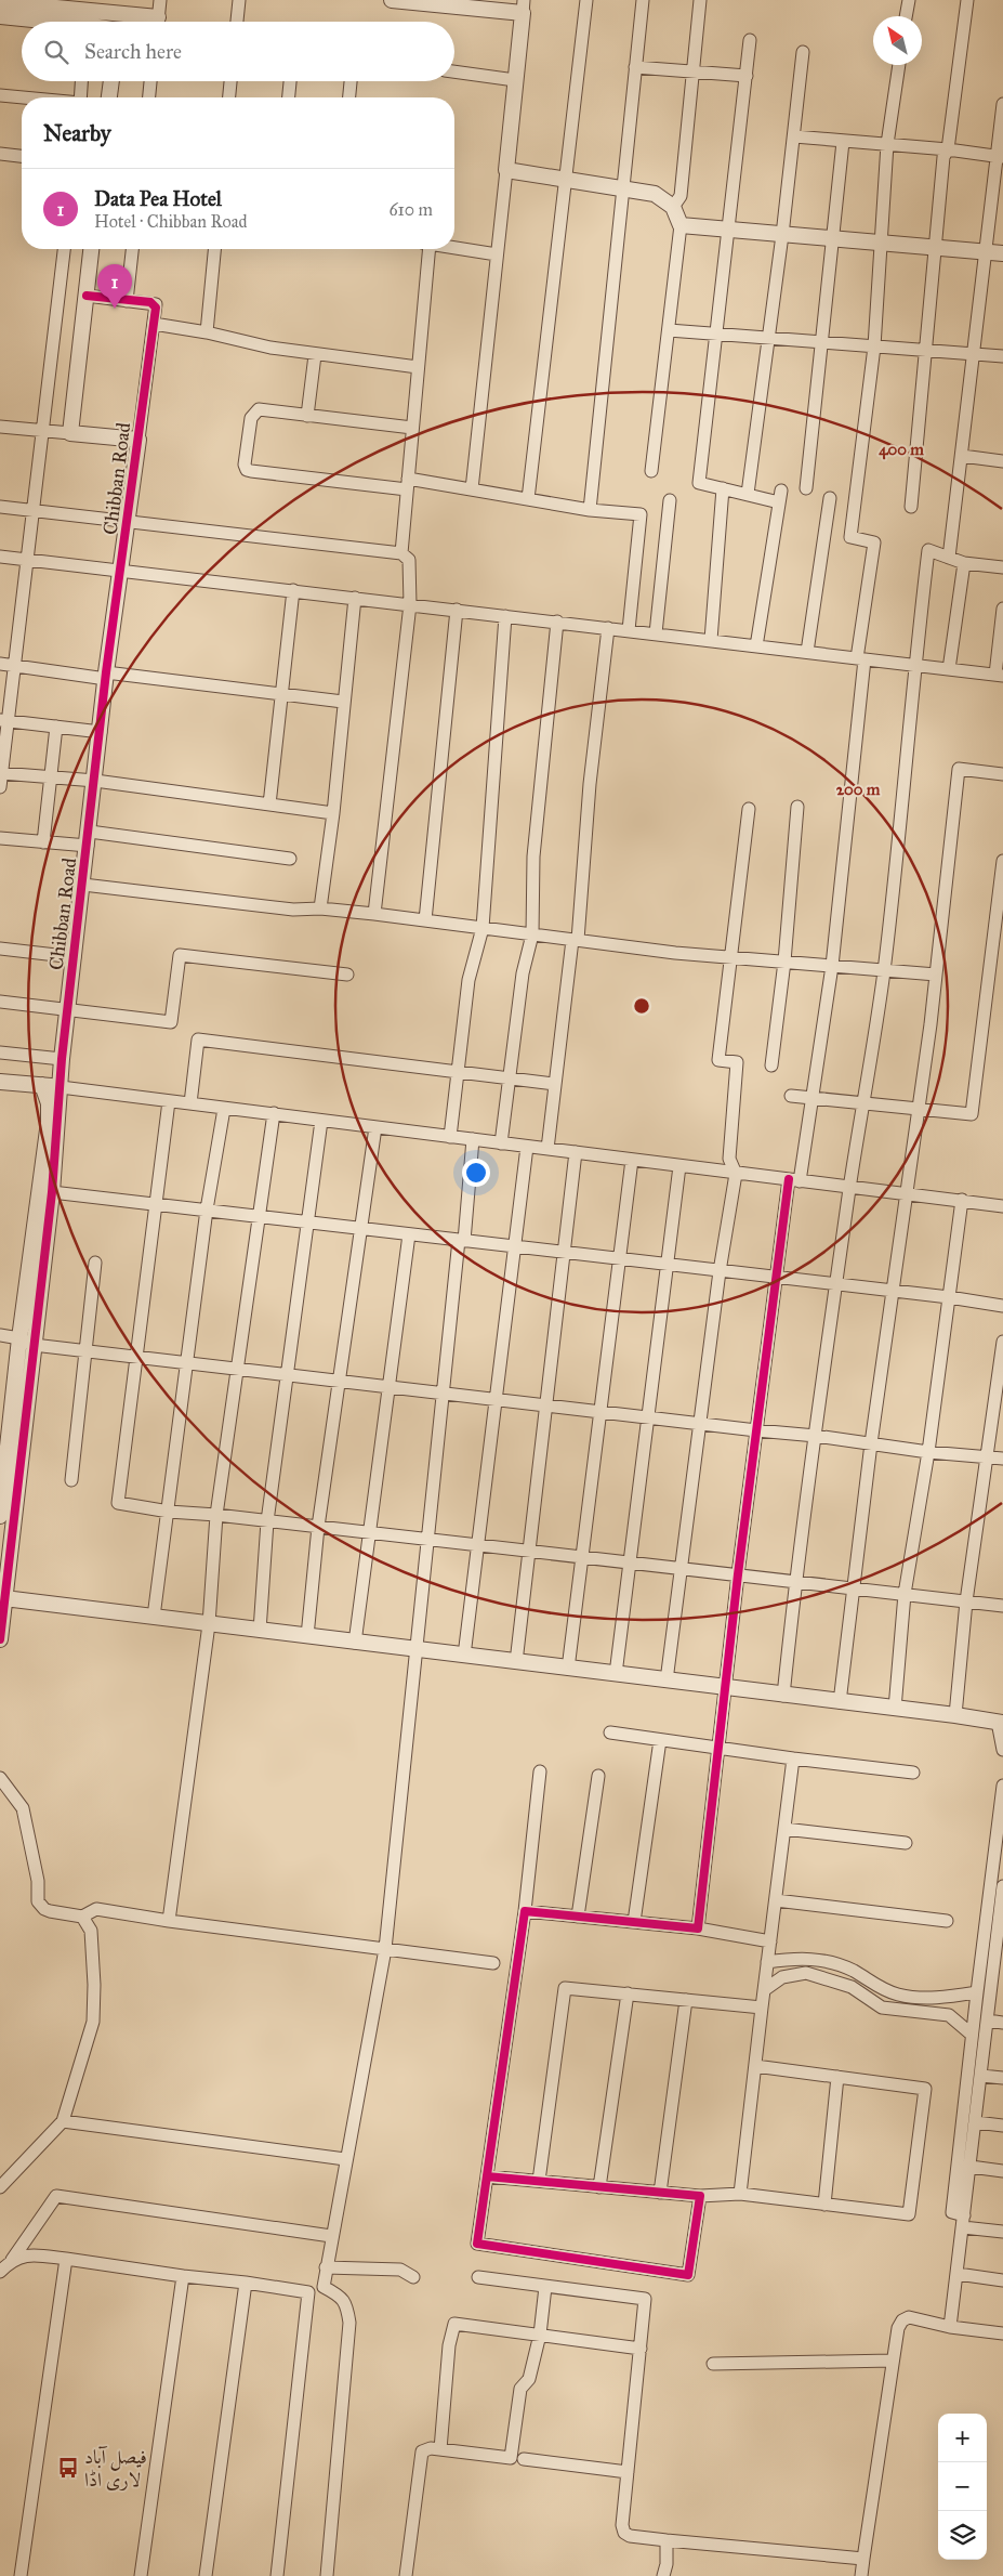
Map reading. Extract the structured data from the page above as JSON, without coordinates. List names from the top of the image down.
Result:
{
  "streets": {
    "street": ["Chibban Road"]
  },
  "places": {
    "bus stop": ["فیصل آباد لاری اڈا"]
  },
  "north": "top left",
  "page": {
    "search": "Search here",
    "heading": "Nearby",
    "list": [
      {
        "mark": "1",
        "name": "Data Pea Hotel",
        "note": "Hotel · Chibban Road",
        "value": "610 m"
      }
    ],
    "pins": "1",
    "map_buttons": ["+", "−"]
  },
  "rings": ["400 m", "200 m"]
}
